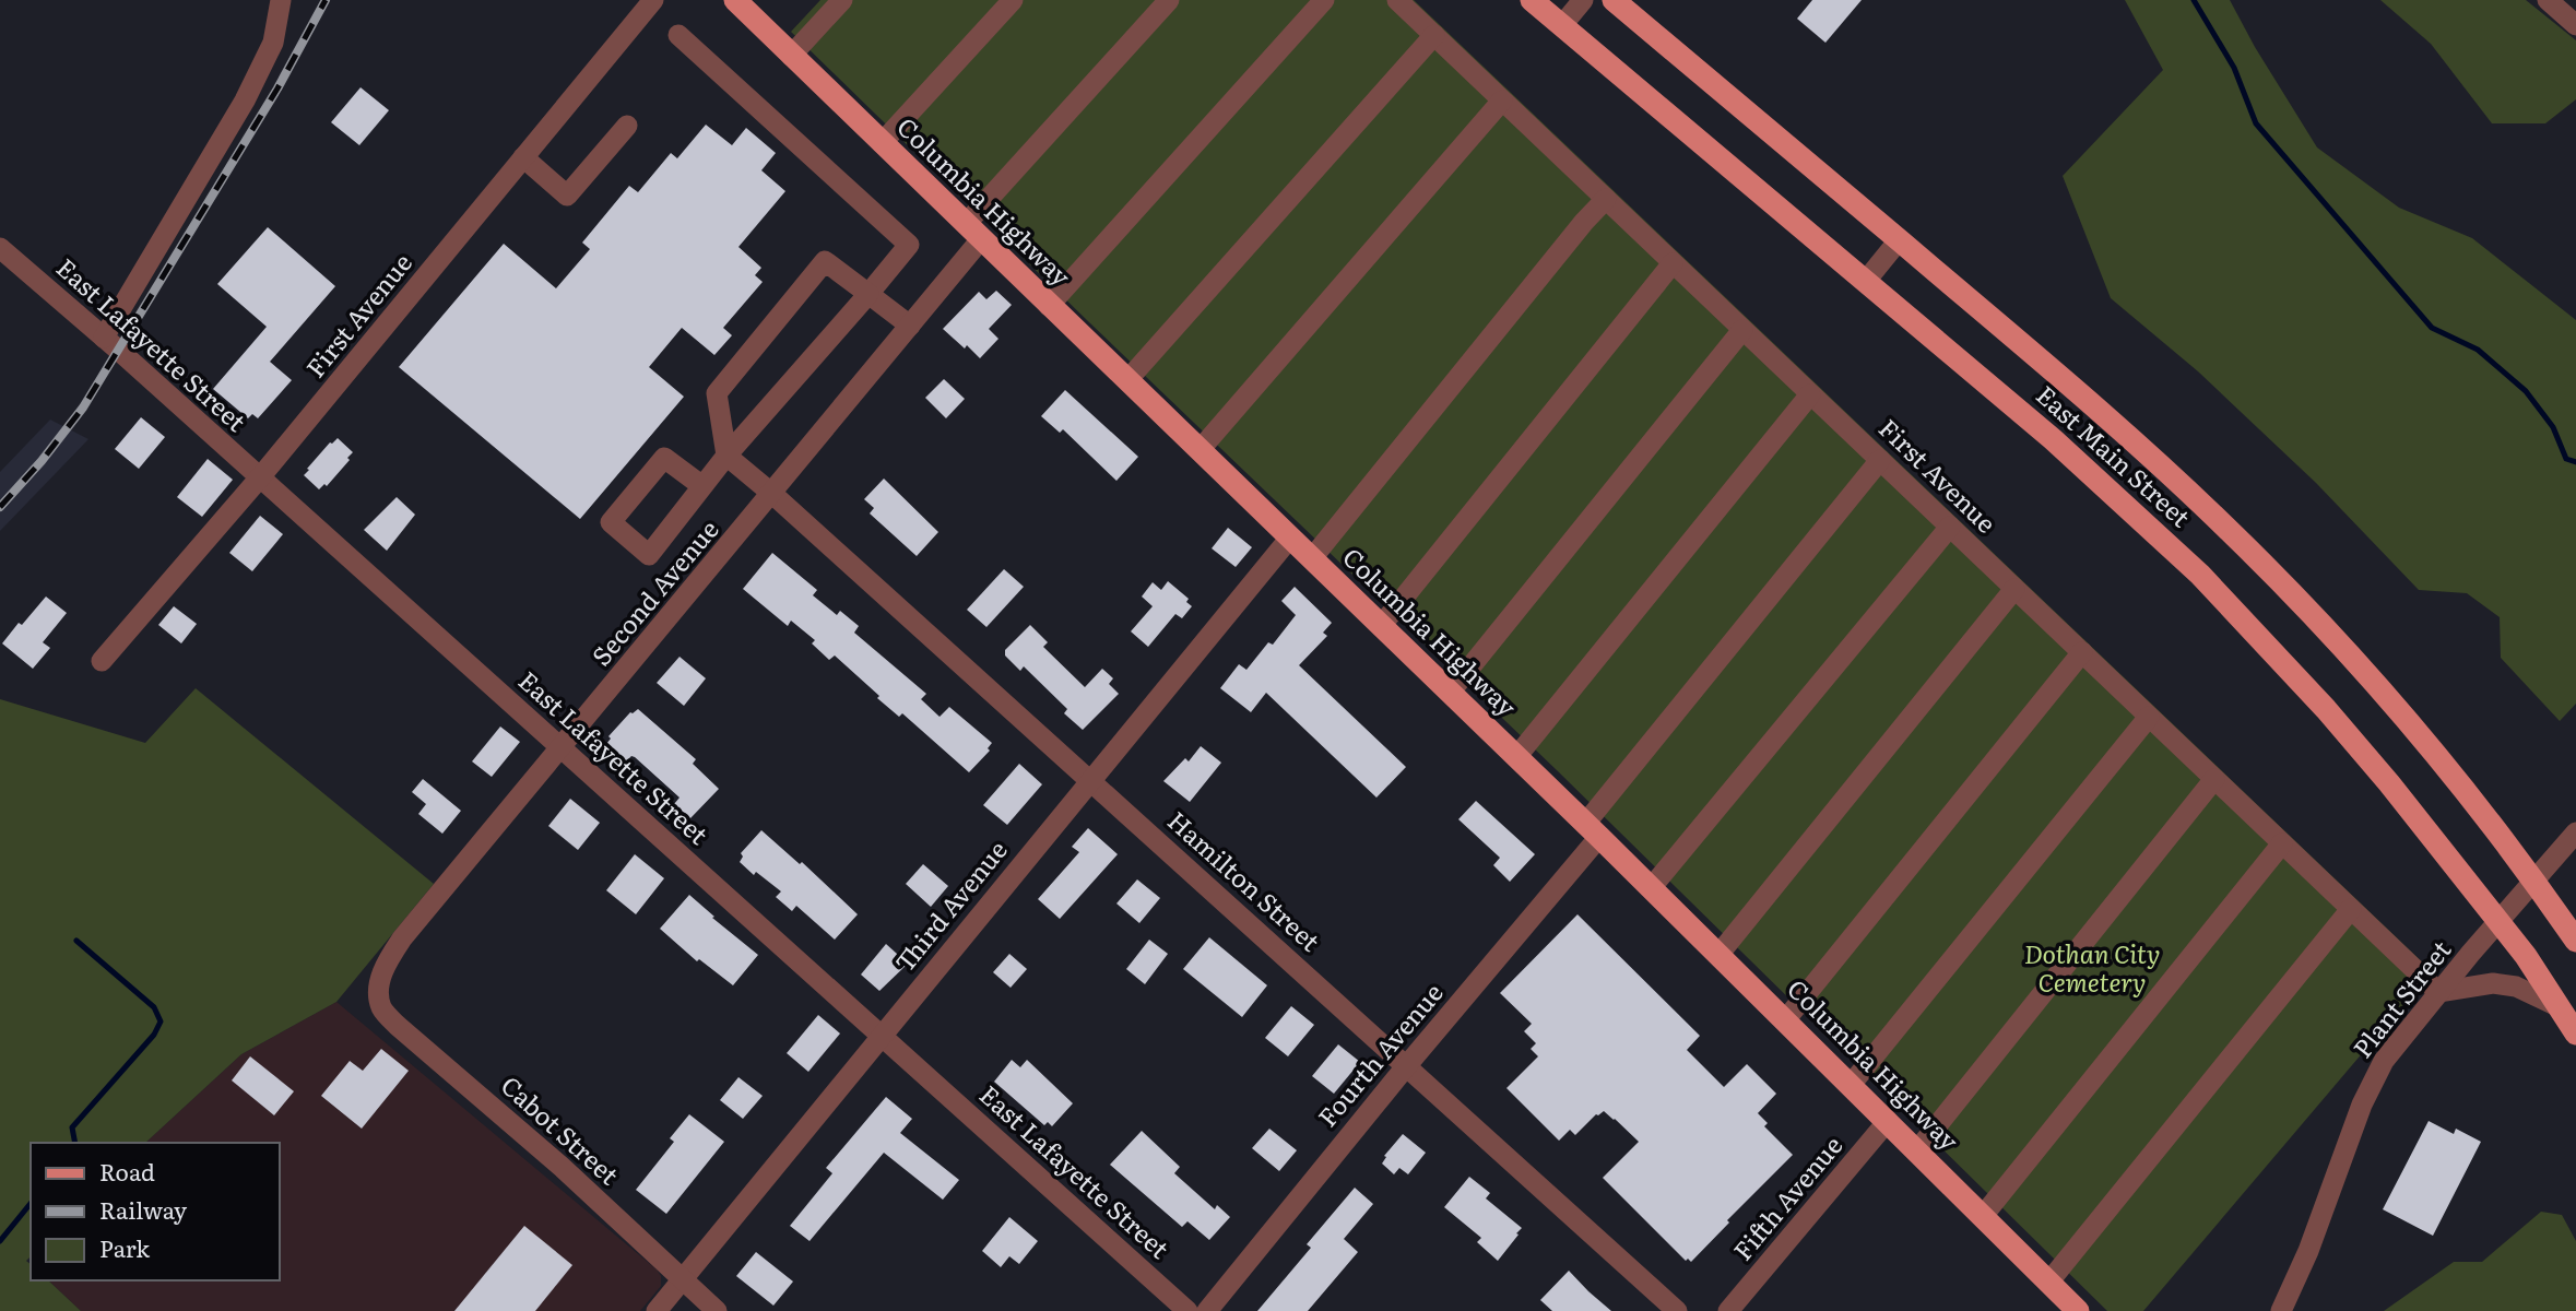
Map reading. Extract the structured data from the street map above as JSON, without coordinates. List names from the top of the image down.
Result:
{
  "streets": {
    "main road": ["Columbia Highway", "East Main Street"],
    "street": [
      "First Avenue",
      "East Lafayette Street",
      "Second Avenue",
      "Hamilton Street",
      "Third Avenue",
      "Plant Street",
      "Fourth Avenue",
      "Cabot Street",
      "Fifth Avenue"
    ]
  },
  "crossings": [
    ["Columbia Highway", "Second Avenue"],
    ["Columbia Highway", "Third Avenue"],
    ["Columbia Highway", "Fourth Avenue"],
    ["Columbia Highway", "Fifth Avenue"],
    ["First Avenue", "East Lafayette Street"],
    ["First Avenue", "Plant Street"],
    ["First Avenue", "Fourth Avenue"],
    ["East Lafayette Street", "Second Avenue"],
    ["East Lafayette Street", "Third Avenue"],
    ["East Main Street", "Plant Street"],
    ["Second Avenue", "Hamilton Street"],
    ["Second Avenue", "Cabot Street"],
    ["Hamilton Street", "Third Avenue"],
    ["Hamilton Street", "Fourth Avenue"],
    ["Third Avenue", "Cabot Street"]
  ],
  "parks": ["Dothan City Cemetery"],
  "legend": ["Road", "Railway", "Park"]
}
